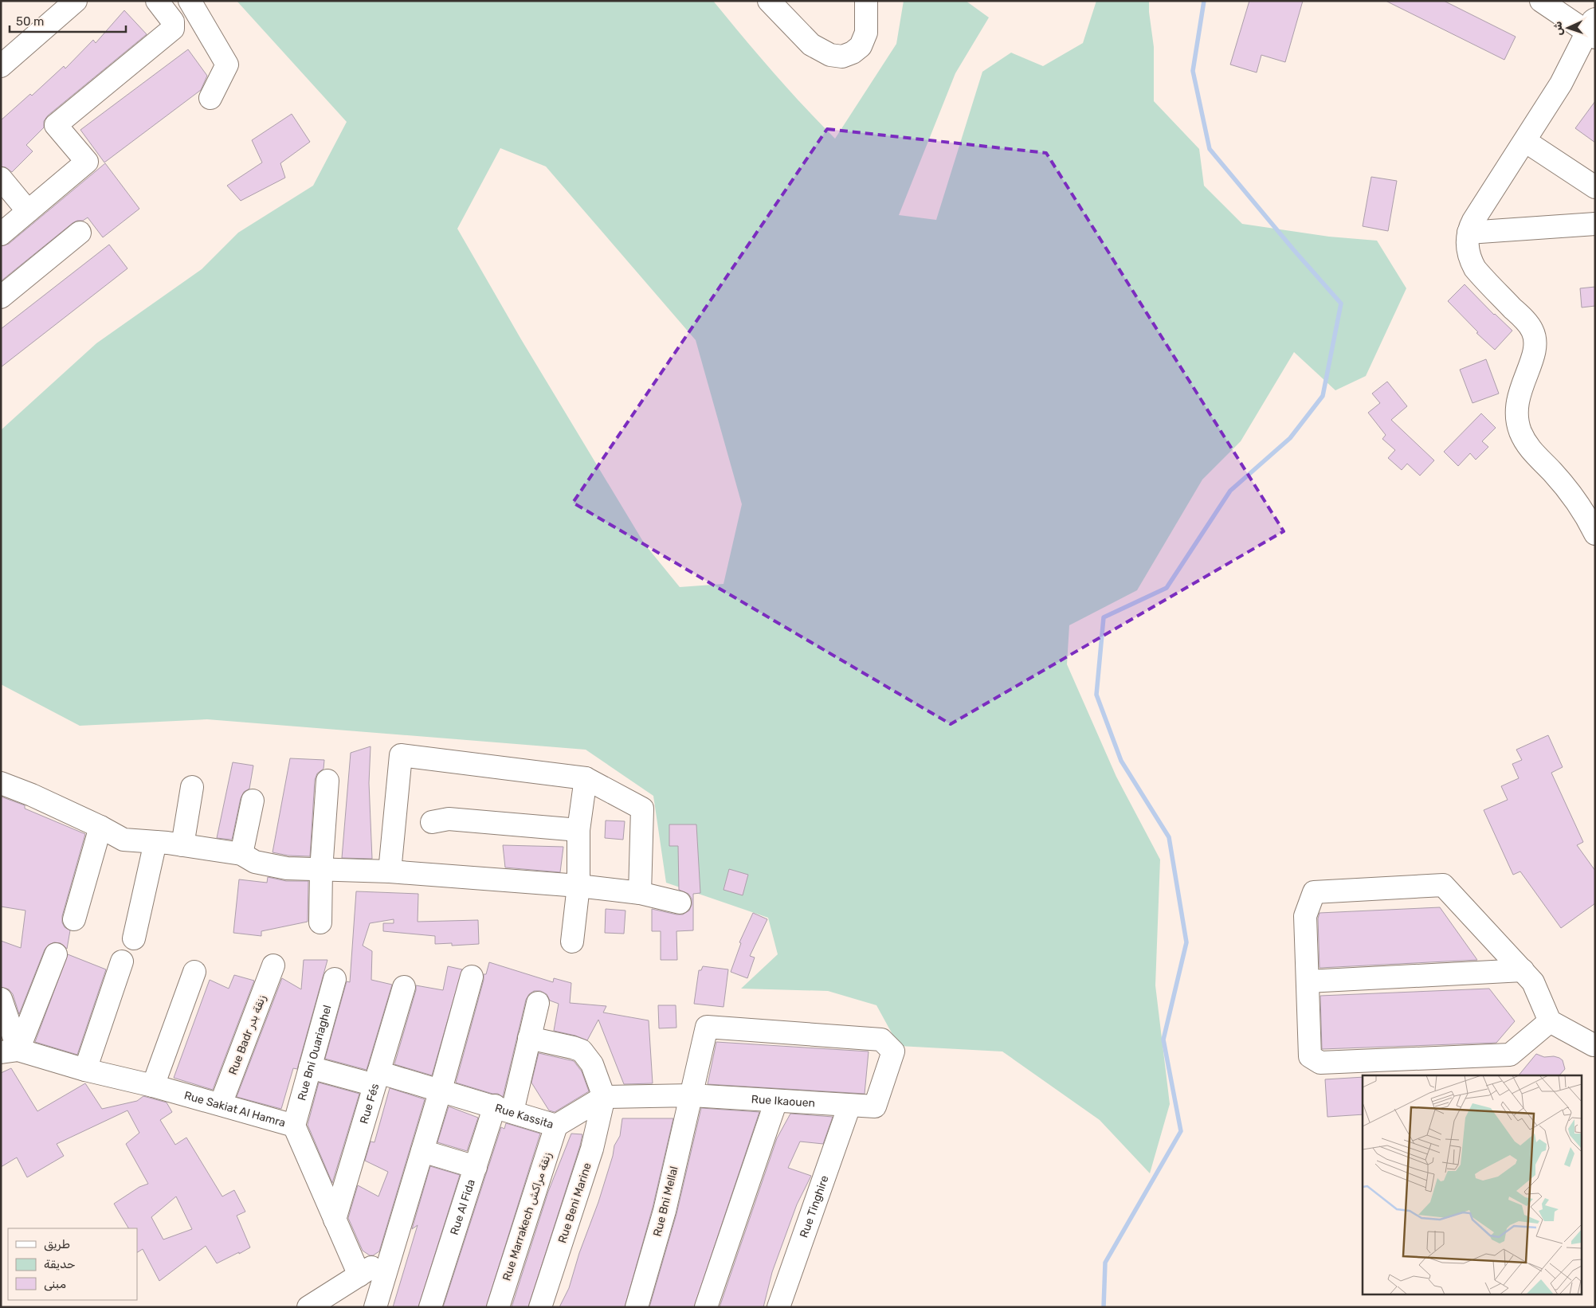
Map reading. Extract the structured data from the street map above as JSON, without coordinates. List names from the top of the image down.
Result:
{
  "streets": {
    "street": [
      "Rue Badr زنقة بدر",
      "Rue Bni Ouariaghel",
      "Rue Ikaouen",
      "Rue Fés",
      "Rue Sakiat Al Hamra",
      "Rue Kassita",
      "Rue Bni Mellal",
      "Rue Beni Marine",
      "Rue Tinghire",
      "Rue Al Fida",
      "Rue Marrakech زنقة مراكش"
    ]
  },
  "crossings": [
    ["Rue Badr زنقة بدر", "Rue Sakiat Al Hamra"],
    ["Rue Bni Ouariaghel", "Rue Sakiat Al Hamra"],
    ["Rue Bni Ouariaghel", "Rue Kassita"],
    ["Rue Ikaouen", "Rue Kassita"],
    ["Rue Ikaouen", "Rue Bni Mellal"],
    ["Rue Ikaouen", "Rue Tinghire"],
    ["Rue Fés", "Rue Sakiat Al Hamra"],
    ["Rue Fés", "Rue Kassita"],
    ["Rue Kassita", "Rue Bni Mellal"],
    ["Rue Kassita", "Rue Beni Marine"],
    ["Rue Kassita", "Rue Al Fida"],
    ["Rue Kassita", "Rue Marrakech زنقة مراكش"]
  ],
  "legend": ["طريق", "حديقة", "مبنى"],
  "scale_bar": "50 m",
  "north": "left"
}
